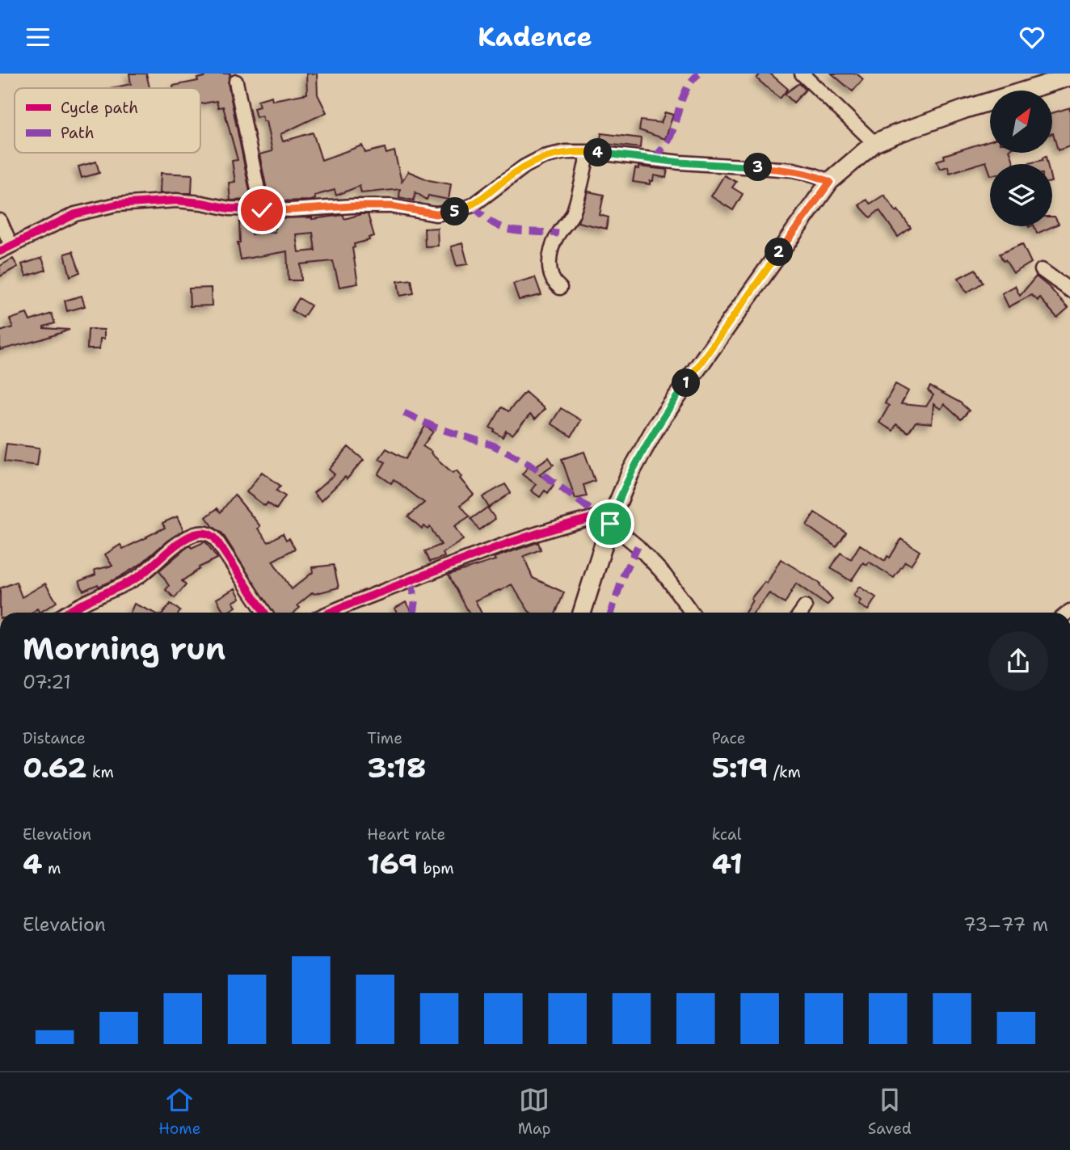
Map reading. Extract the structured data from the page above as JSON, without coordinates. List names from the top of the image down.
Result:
{
  "legend": ["Cycle path", "Path"],
  "north": "top right",
  "page": {
    "header": "Kadence",
    "pins": [
      "4",
      "3",
      "5",
      "2",
      "1"
    ],
    "heading": ["Morning run", "07:21"],
    "stats": [
      ["Distance", "0.62 km"],
      ["Time", "3:18"],
      ["Pace", "5:19 /km"],
      ["Elevation", "4 m"],
      ["Heart rate", "169 bpm"],
      ["kcal", "41"]
    ],
    "chart": ["Elevation", "73–77 m"],
    "tabs": ["Home", "Map", "Saved"]
  }
}
